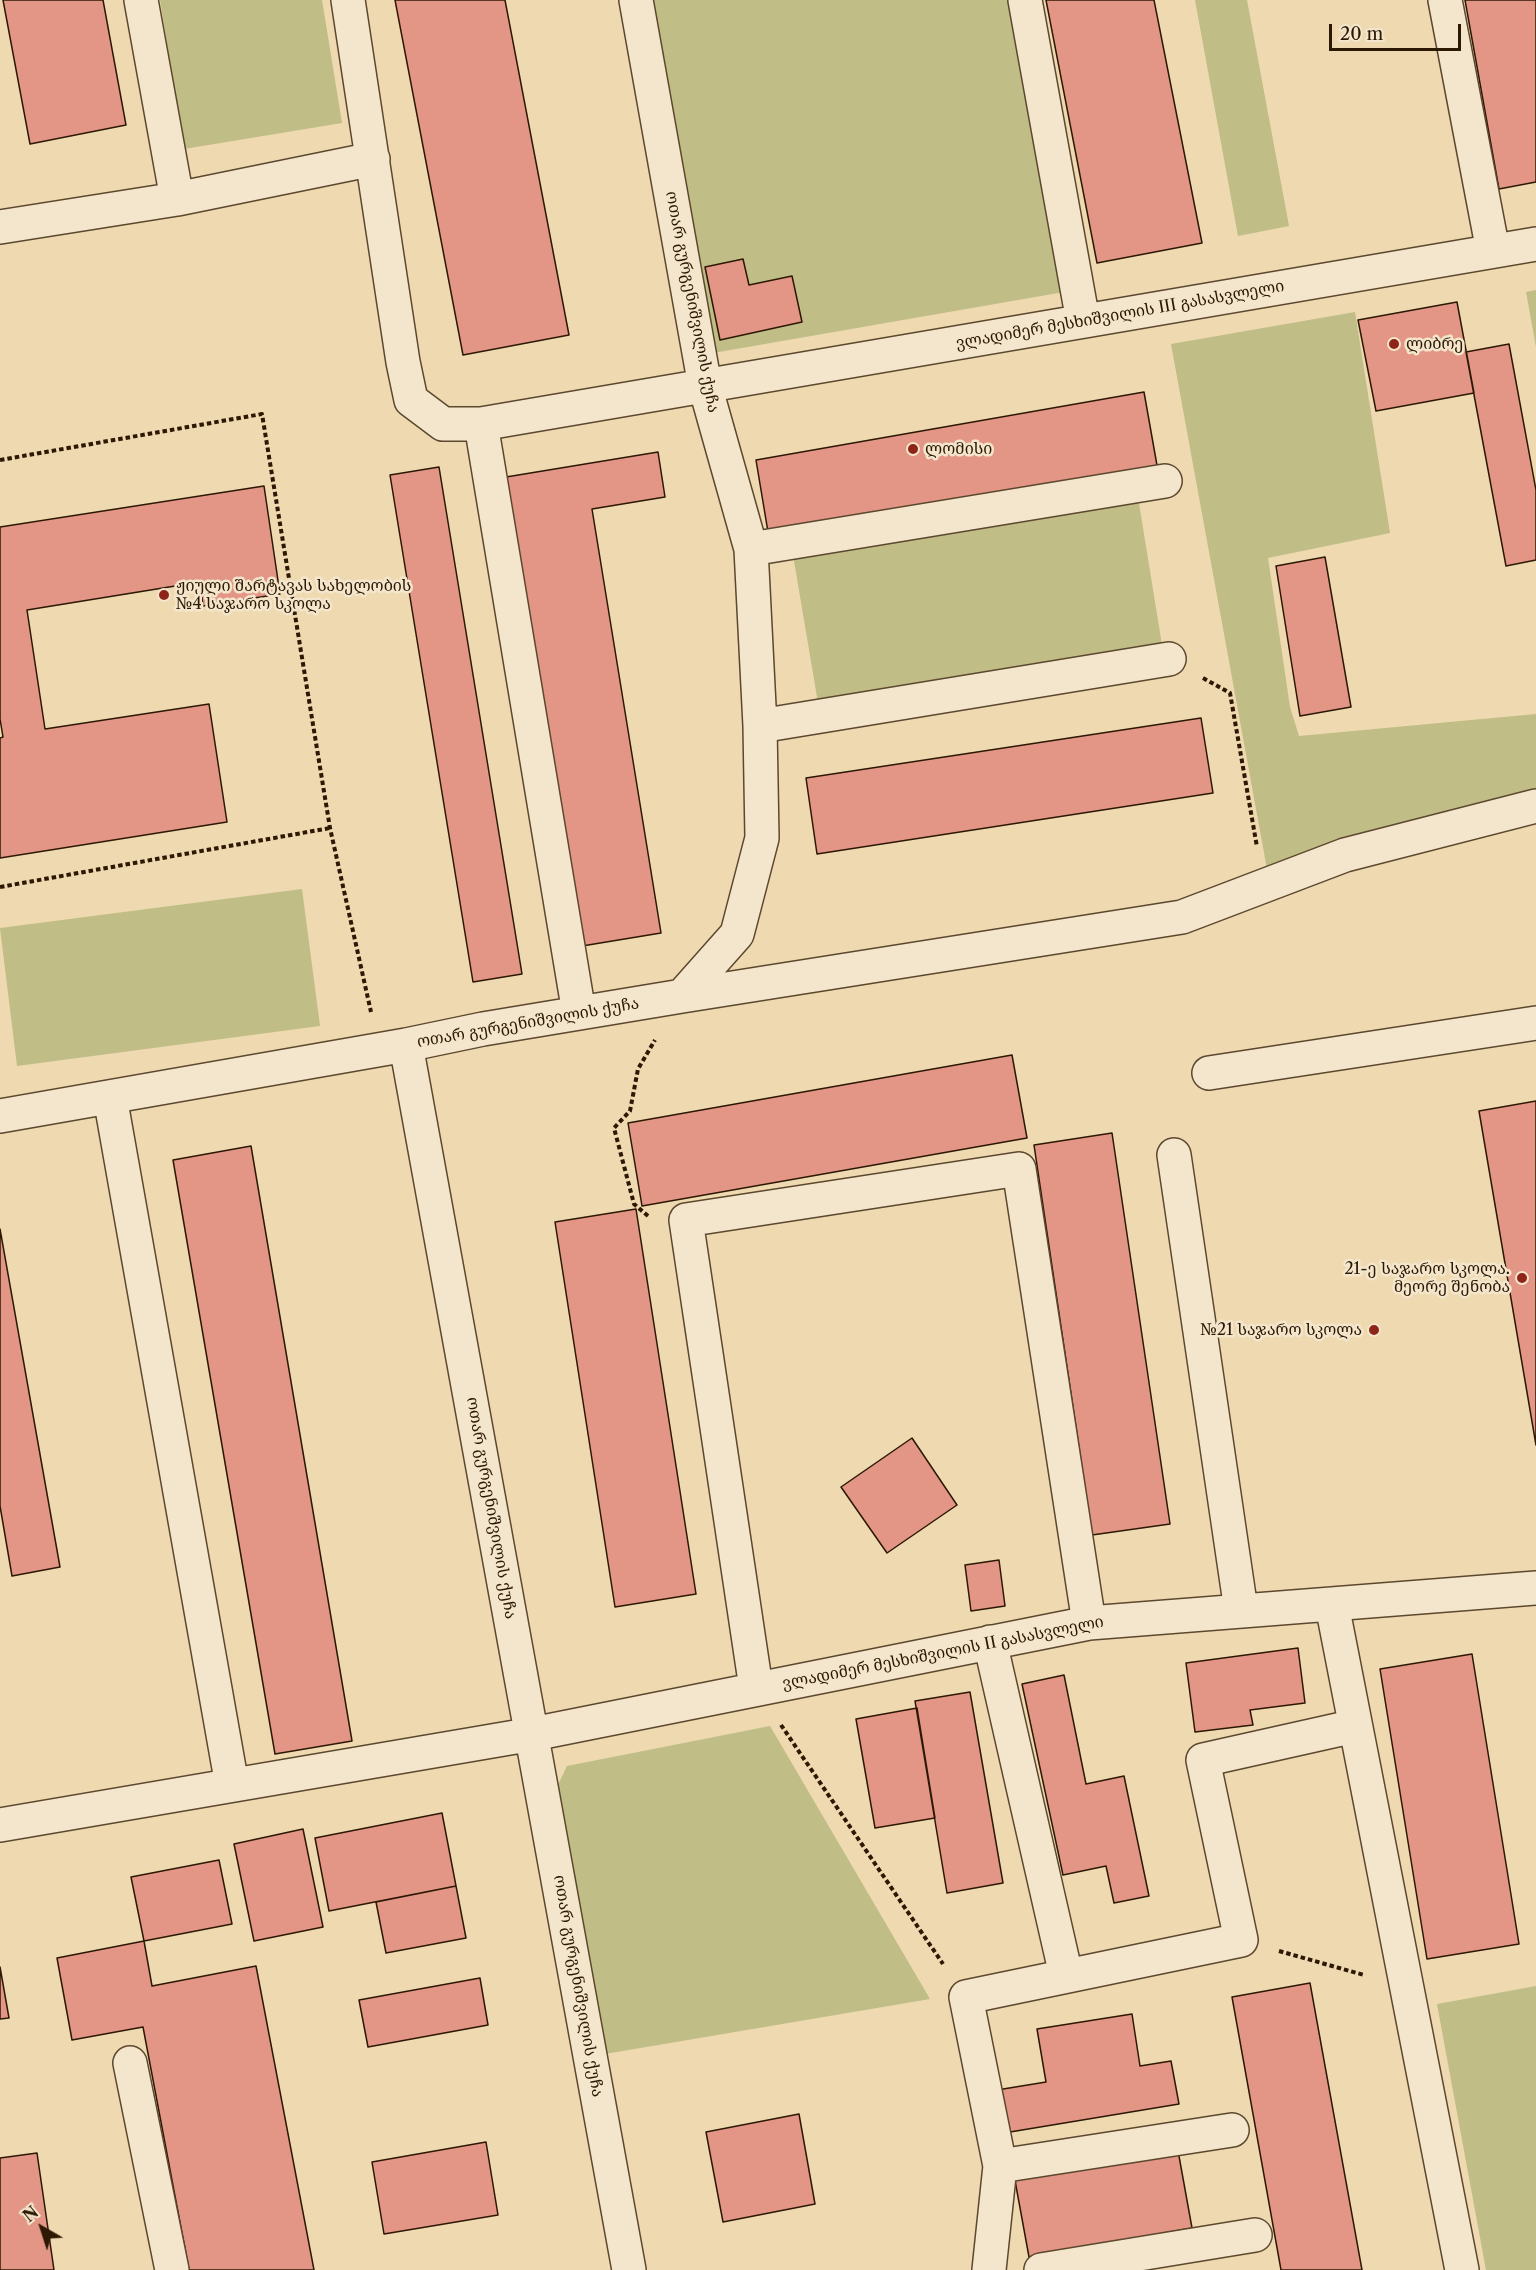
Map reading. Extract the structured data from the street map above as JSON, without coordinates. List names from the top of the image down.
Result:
{
  "streets": {
    "street": ["ოთარ გურგენიშვილის ქუჩა", "ვლადიმერ მესხიშვილის III გასასვლელი", "ვლადიმერ მესხიშვილის II გასასვლელი"]
  },
  "crossings": [
    ["ოთარ გურგენიშვილის ქუჩა", "ვლადიმერ მესხიშვილის III გასასვლელი"],
    ["ოთარ გურგენიშვილის ქუჩა", "ვლადიმერ მესხიშვილის II გასასვლელი"]
  ],
  "places": [
    "ლიბრე",
    "ლომისი",
    "ჟიული შარტავას სახელობის №4 საჯარო სკოლა",
    "21-ე საჯარო სკოლა. მეორე შენობა",
    "№21 საჯარო სკოლა"
  ],
  "scale_bar": "20 m",
  "north": "top left"
}
